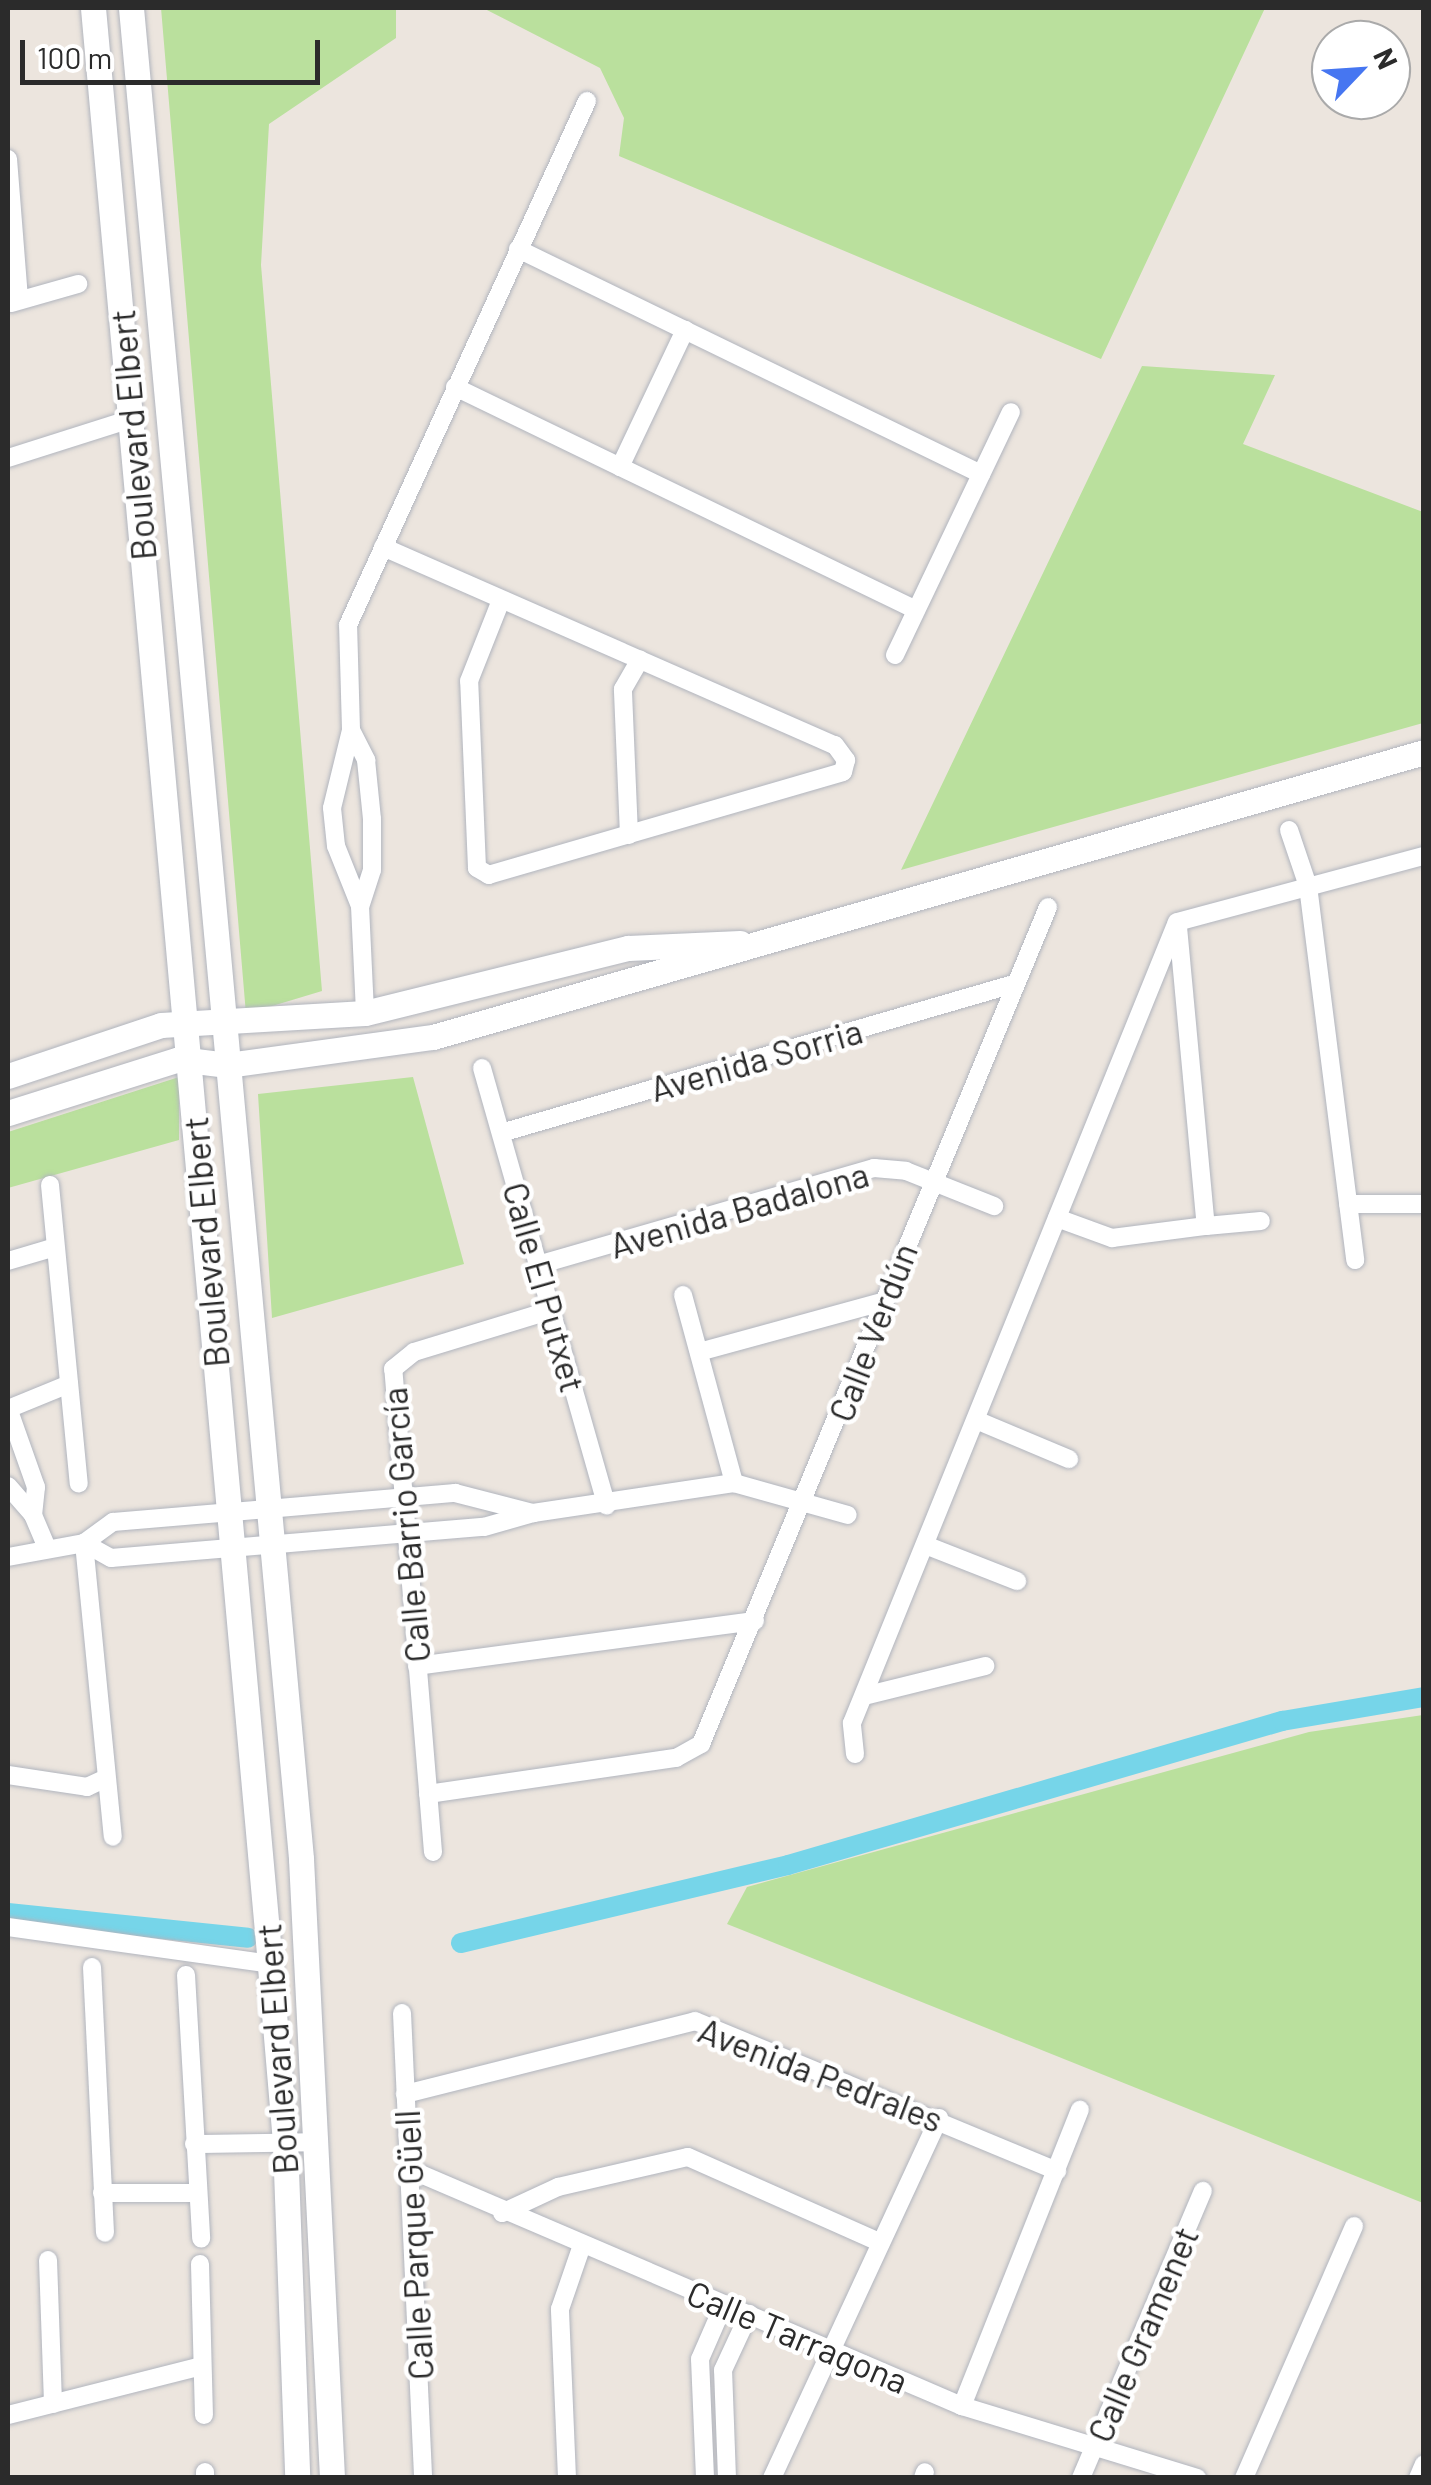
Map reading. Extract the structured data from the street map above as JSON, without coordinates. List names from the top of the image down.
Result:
{
  "streets": {
    "street": [
      "Boulevard Elbert",
      "Avenida Sorria",
      "Avenida Badalona",
      "Calle El Putxet",
      "Calle Verdún",
      "Calle Barrio García",
      "Avenida Pedrales",
      "Calle Parque Güell",
      "Calle Gramenet",
      "Calle Tarragona"
    ]
  },
  "crossings": [
    ["Avenida Sorria", "Calle El Putxet"],
    ["Avenida Sorria", "Calle Verdún"],
    ["Avenida Badalona", "Calle El Putxet"],
    ["Avenida Badalona", "Calle Verdún"],
    ["Calle El Putxet", "Calle Barrio García"],
    ["Calle Verdún", "Calle Barrio García"],
    ["Avenida Pedrales", "Calle Parque Güell"],
    ["Calle Parque Güell", "Calle Tarragona"],
    ["Calle Gramenet", "Calle Tarragona"]
  ],
  "scale_bar": "100 m",
  "north": "top right"
}
